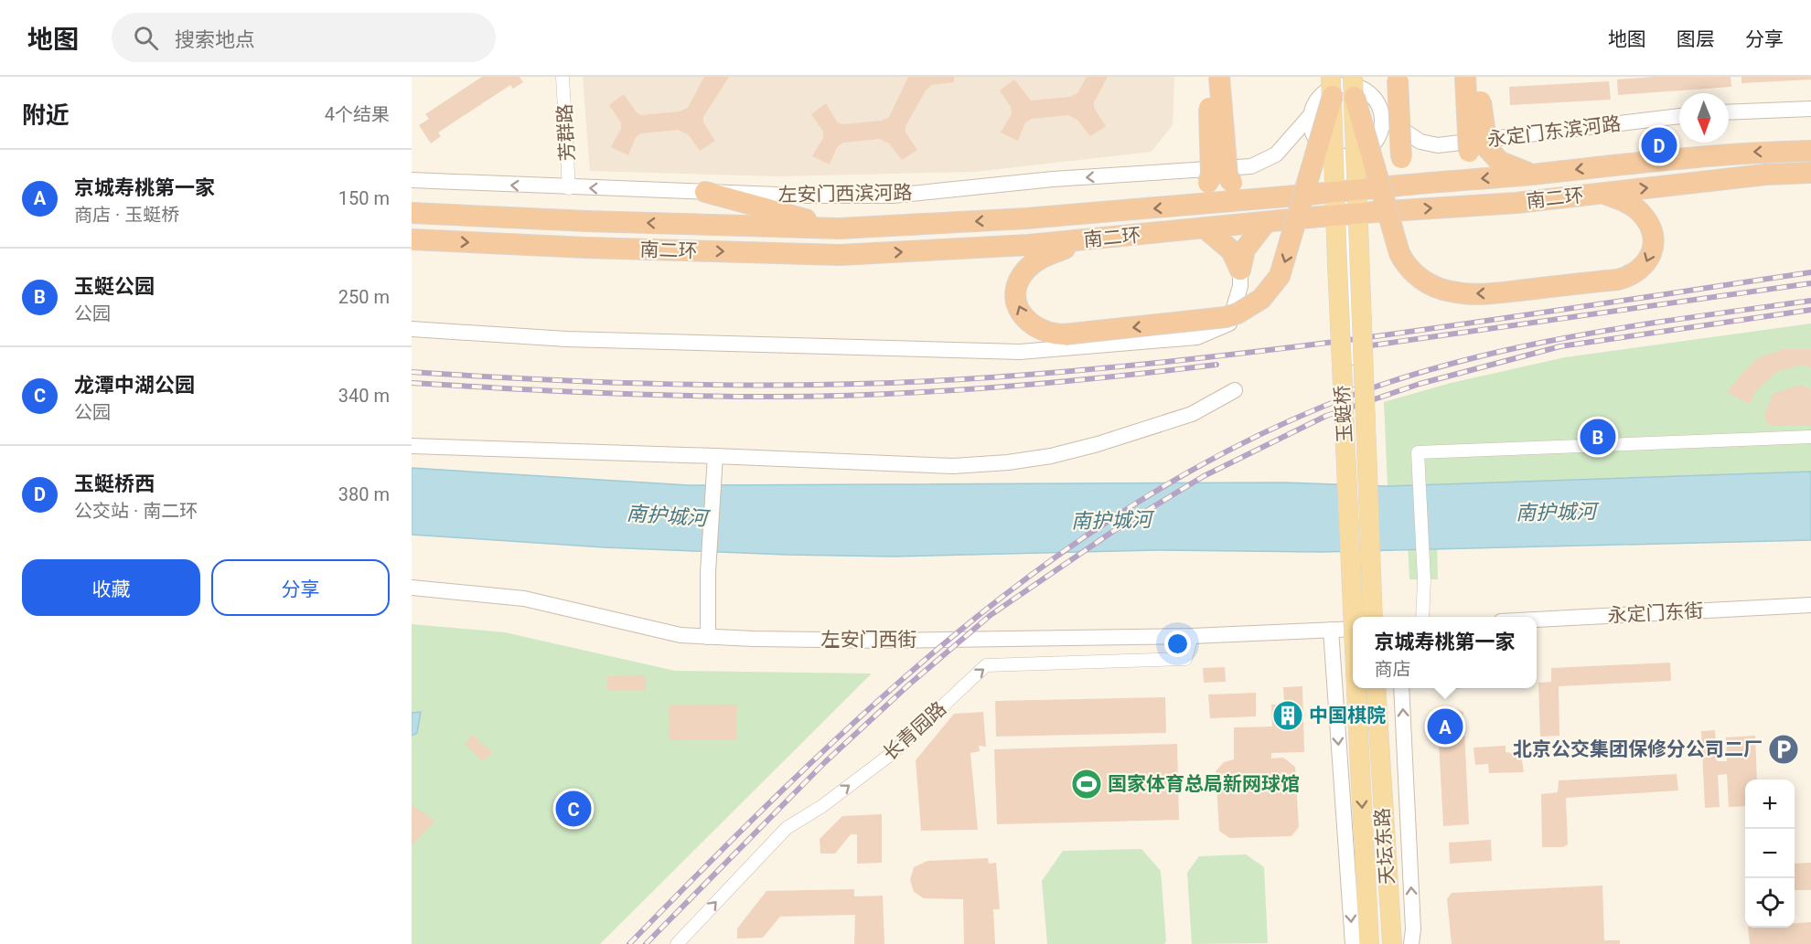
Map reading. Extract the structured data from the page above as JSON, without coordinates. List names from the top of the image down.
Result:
{
  "streets": {
    "highway": ["南二环"],
    "main road": ["玉蜓桥", "天坛东路"],
    "street": [
      "永定门东滨河路",
      "芳群路",
      "左安门西滨河路",
      "永定门东街",
      "左安门西街",
      "长青园路"
    ]
  },
  "crossings": [
    ["芳群路", "左安门西滨河路"],
    ["玉蜓桥", "天坛东路"],
    ["左安门西街", "长青园路"]
  ],
  "one_way": ["左安门西滨河路", "长青园路"],
  "water": ["南护城河"],
  "places": {
    "building": ["中国棋院"],
    "parking": ["北京公交集团保修分公司二厂"],
    "sports": ["国家体育总局新网球馆"]
  },
  "north": "bottom",
  "page": {
    "header": "地图",
    "search": "搜索地点",
    "nav": ["地图", "图层", "分享"],
    "heading": ["附近", "4个结果"],
    "pins": [
      "D",
      "B",
      "A",
      "C"
    ],
    "list": [
      {
        "mark": "A",
        "name": "京城寿桃第一家",
        "note": "商店 · 玉蜓桥",
        "value": "150 m"
      },
      {
        "mark": "B",
        "name": "玉蜓公园",
        "note": "公园",
        "value": "250 m"
      },
      {
        "mark": "C",
        "name": "龙潭中湖公园",
        "note": "公园",
        "value": "340 m"
      },
      {
        "mark": "D",
        "name": "玉蜓桥西",
        "note": "公交站 · 南二环",
        "value": "380 m"
      }
    ],
    "buttons": ["收藏", "分享"],
    "popup": ["京城寿桃第一家", "商店"],
    "map_buttons": ["+", "−"]
  }
}
